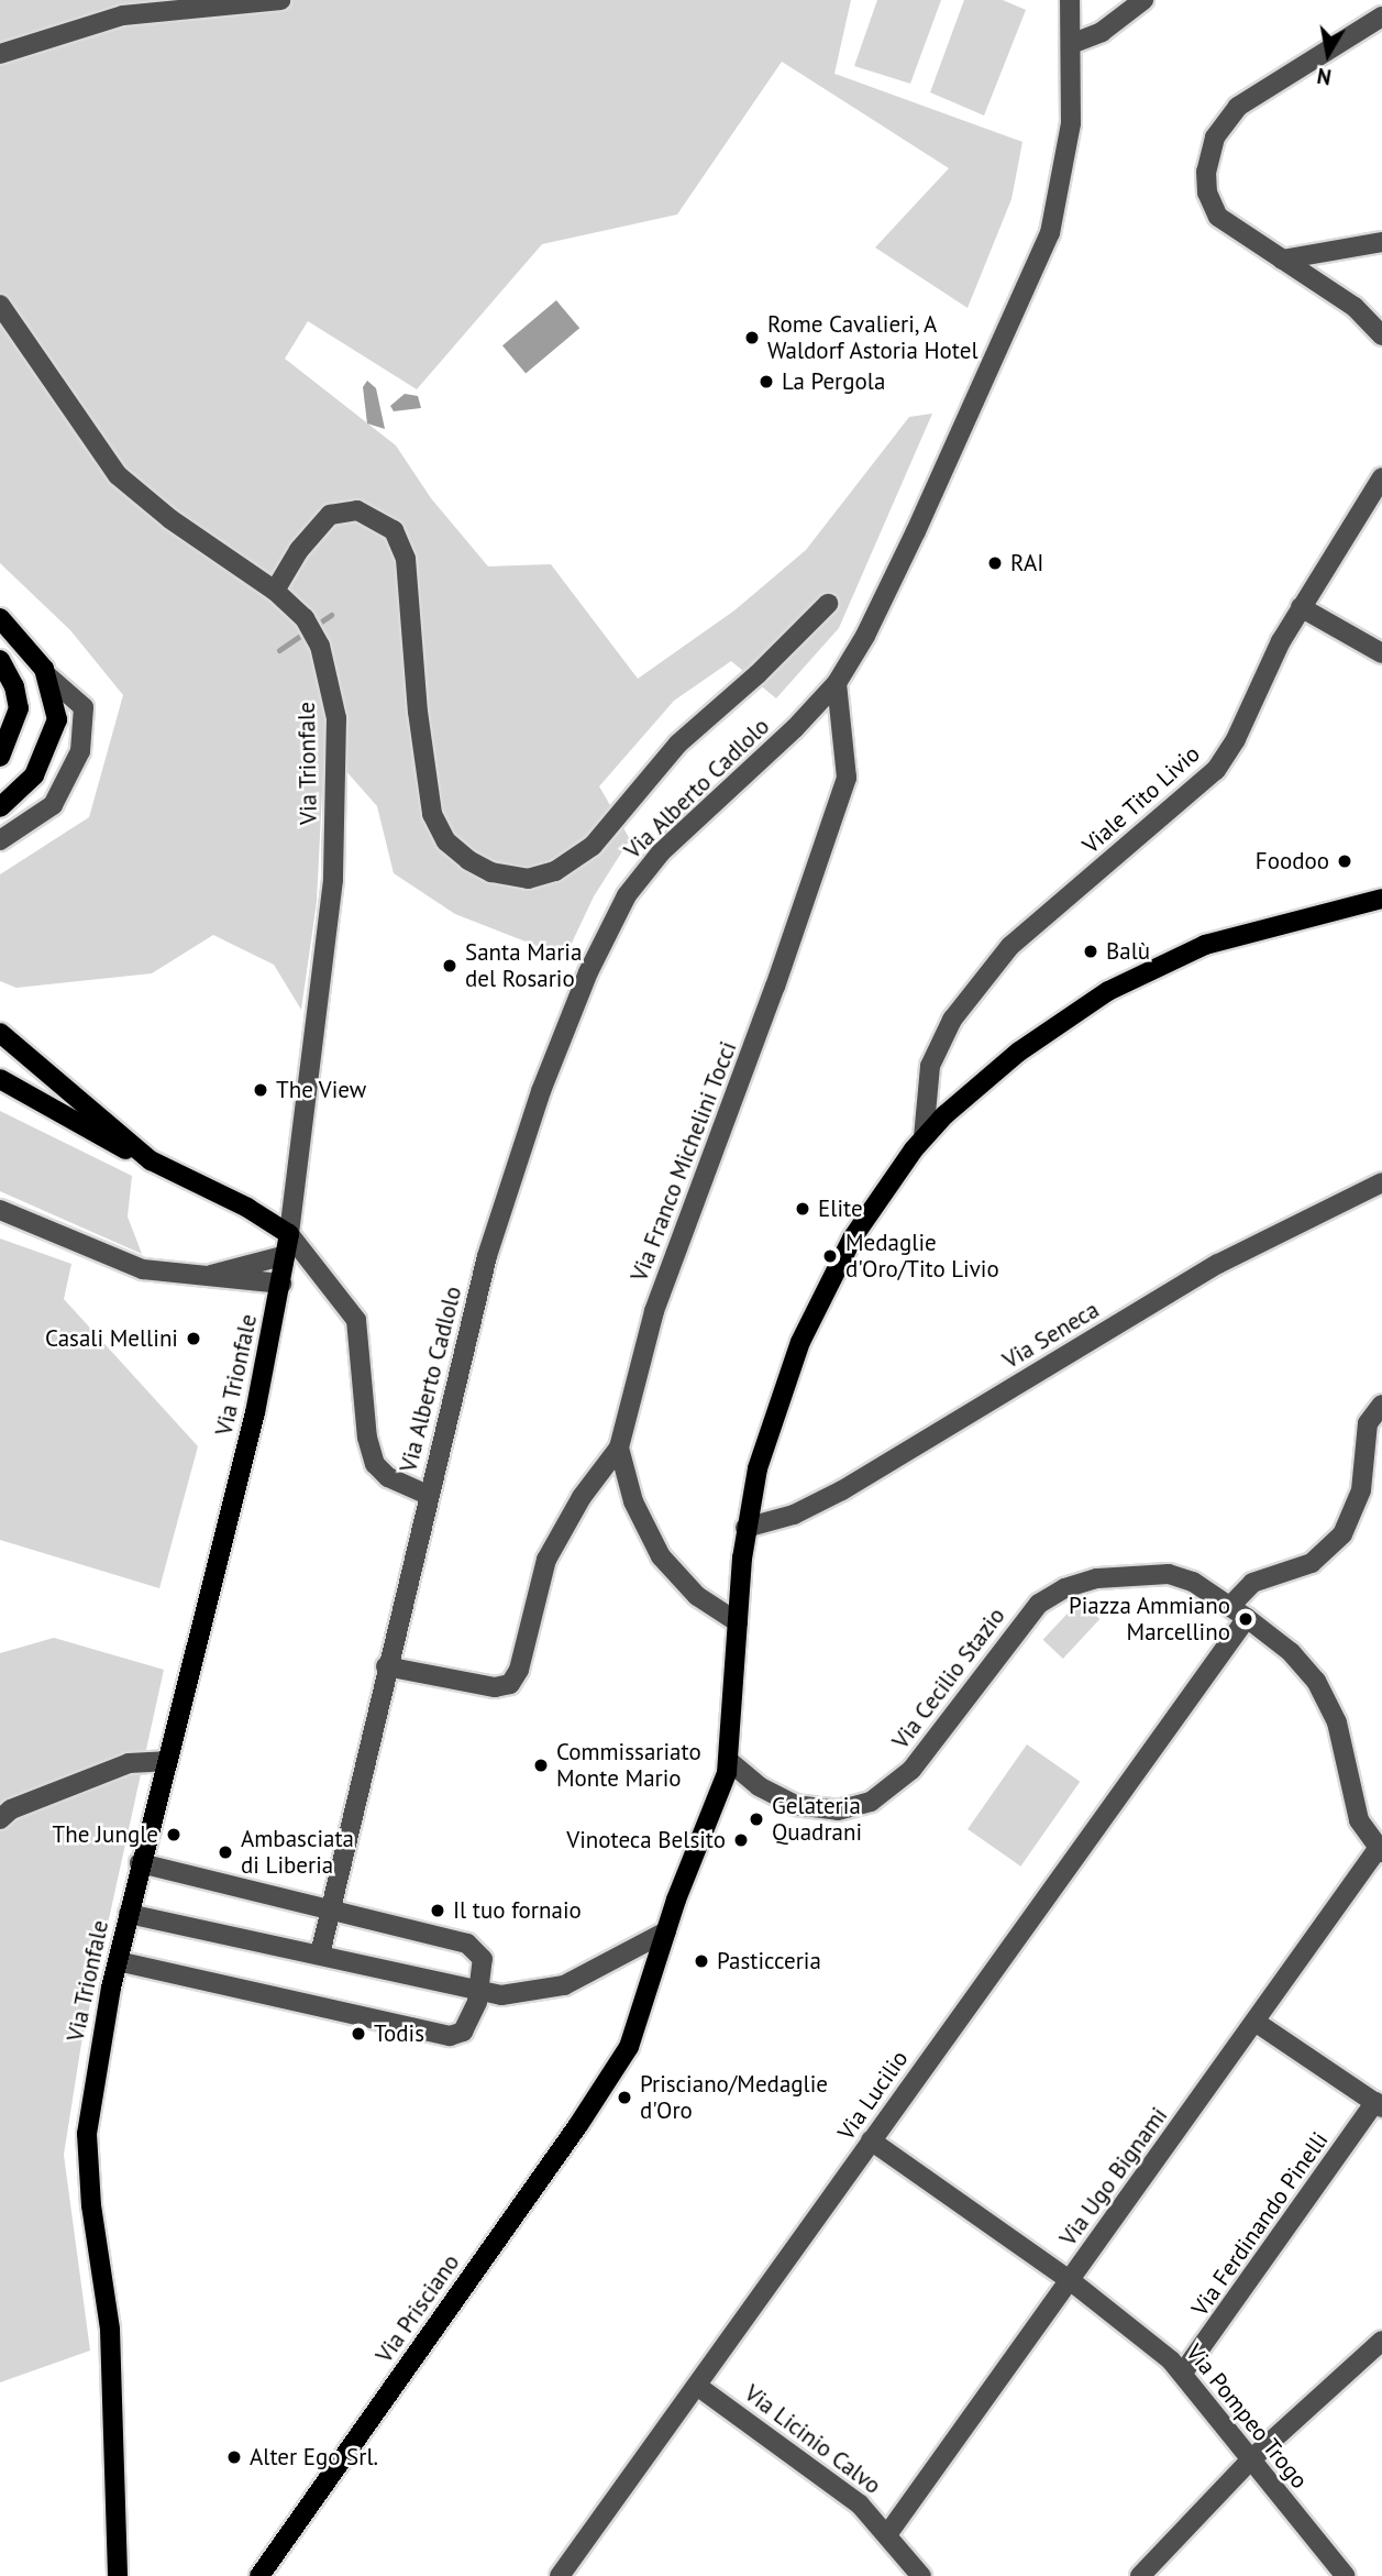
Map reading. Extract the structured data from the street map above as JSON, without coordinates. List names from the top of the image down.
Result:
{
  "streets": {
    "main road": ["Via Trionfale", "Via Prisciano"],
    "street": [
      "Via Alberto Cadlolo",
      "Viale Tito Livio",
      "Via Franco Michelini Tocci",
      "Via Seneca",
      "Via Cecilio Stazio",
      "Via Lucilio",
      "Via Ugo Bignami",
      "Via Ferdinando Pinelli",
      "Via Pompeo Trogo",
      "Via Licinio Calvo"
    ]
  },
  "crossings": [
    ["Via Alberto Cadlolo", "Via Franco Michelini Tocci"],
    ["Viale Tito Livio", "Via Prisciano"],
    ["Via Franco Michelini Tocci", "Via Prisciano"],
    ["Via Seneca", "Via Prisciano"],
    ["Via Cecilio Stazio", "Via Prisciano"],
    ["Via Lucilio", "Via Pompeo Trogo"],
    ["Via Lucilio", "Via Licinio Calvo"],
    ["Via Ugo Bignami", "Via Pompeo Trogo"],
    ["Via Ugo Bignami", "Via Licinio Calvo"],
    ["Via Ferdinando Pinelli", "Via Pompeo Trogo"]
  ],
  "places": [
    "Rome Cavalieri, A Waldorf Astoria Hotel",
    "La Pergola",
    "RAI",
    "Foodoo",
    "Balù",
    "Santa Maria del Rosario",
    "The View",
    "Elite",
    "Medaglie d'Oro/Tito Livio",
    "Casali Mellini",
    "Piazza Ammiano Marcellino",
    "Commissariato Monte Mario",
    "Gelateria Quadrani",
    "The Jungle",
    "Vinoteca Belsito",
    "Ambasciata di Liberia",
    "Il tuo fornaio",
    "Pasticceria",
    "Todis",
    "Prisciano/Medaglie d'Oro",
    "Alter Ego Srl."
  ],
  "north": "bottom"
}
